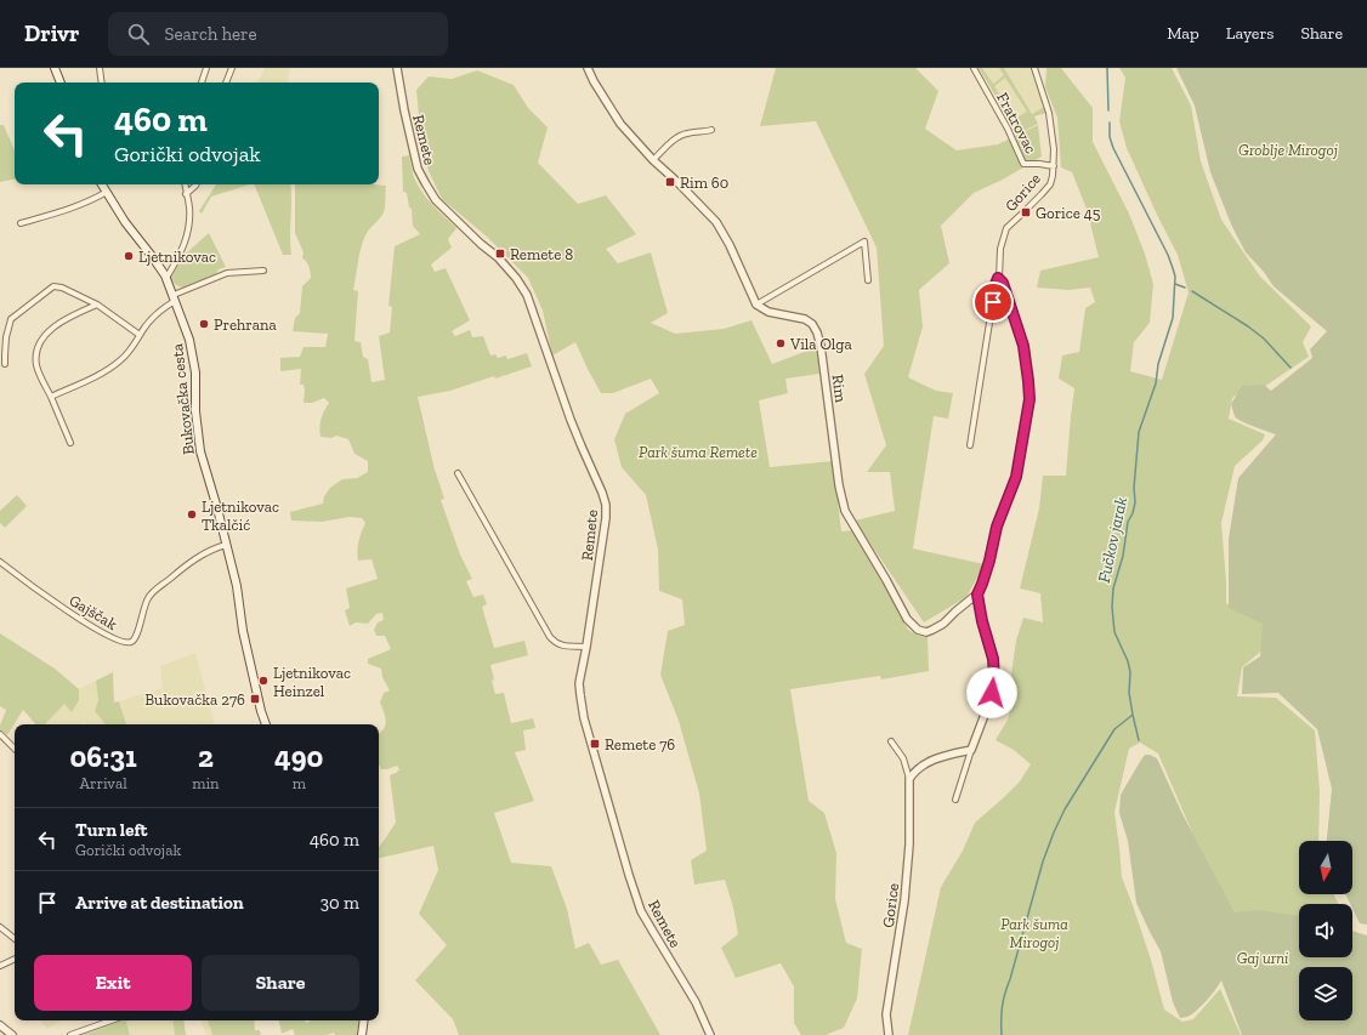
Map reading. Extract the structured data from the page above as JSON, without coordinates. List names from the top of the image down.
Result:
{
  "streets": {
    "main road": ["Bukovačka cesta"],
    "street": [
      "Fratrovac",
      "Remete",
      "Gorice",
      "Rim",
      "Gajščak"
    ]
  },
  "crossings": [
    ["Fratrovac", "Gorice"],
    ["Bukovačka cesta", "Gajščak"]
  ],
  "water": ["Fučkov jarak"],
  "parks": [
    "Groblje Mirogoj",
    "Park šuma Remete",
    "Park šuma Mirogoj",
    "Gaj urni"
  ],
  "places": {
    "transit": [
      "Rim 60",
      "Gorice 45",
      "Remete 8",
      "Bukovačka 276",
      "Remete 76"
    ],
    "other": [
      "Ljetnikovac",
      "Prehrana",
      "Vila Olga",
      "Ljetnikovac Tkalčić",
      "Ljetnikovac Heinzel"
    ]
  },
  "north": "bottom",
  "page": {
    "header": "Drivr",
    "search": "Search here",
    "nav": ["Map", "Layers", "Share"],
    "turn": ["460 m", "Gorički odvojak"],
    "eta": [
      "06:31",
      "Arrival",
      "2",
      "min",
      "490",
      "m"
    ],
    "list": [
      {
        "name": "Turn left",
        "note": "Gorički odvojak",
        "value": "460 m"
      },
      {
        "name": "Arrive at destination",
        "value": "30 m"
      }
    ],
    "buttons": ["Exit", "Share"]
  }
}
